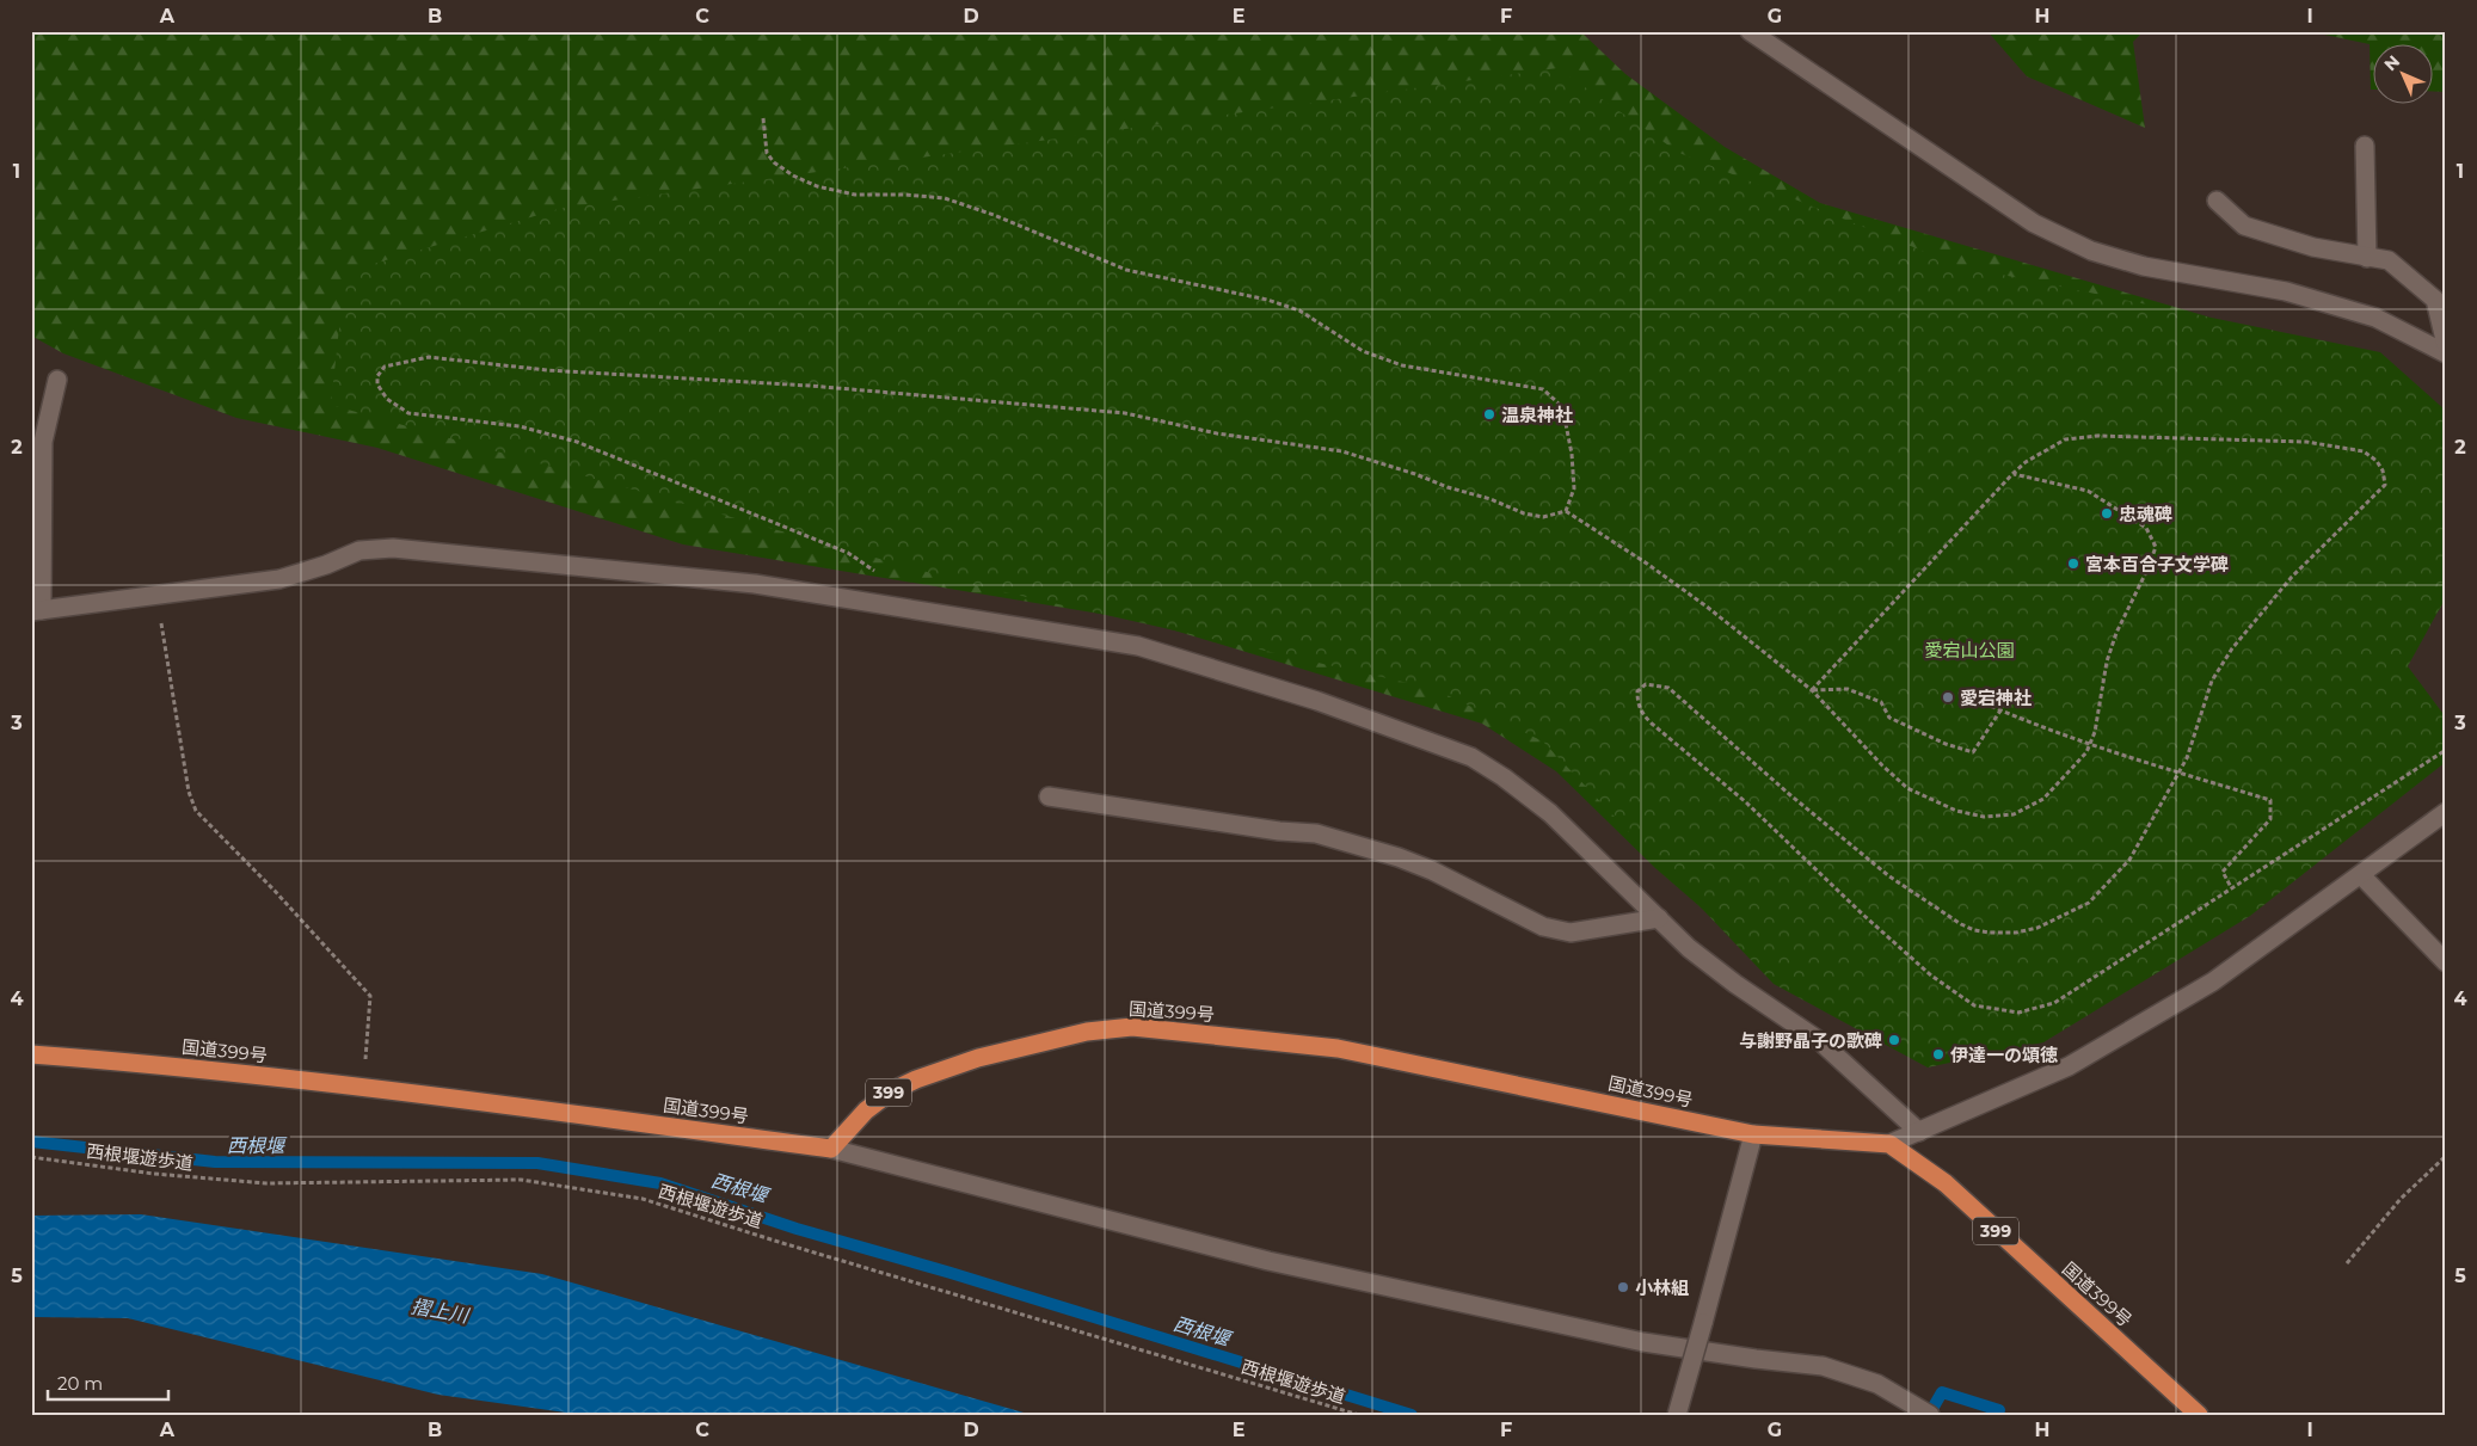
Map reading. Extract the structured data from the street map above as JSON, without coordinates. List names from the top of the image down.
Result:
{
  "streets": {
    "highway": ["国道399号", "399"],
    "path": ["西根堰遊歩道"]
  },
  "water": ["西根堰", "摺上川"],
  "parks": ["愛宕山公園"],
  "places": [
    "温泉神社",
    "忠魂碑",
    "宮本百合子文学碑",
    "愛宕神社",
    "与謝野晶子の歌碑",
    "伊達一の頌徳",
    "小林組"
  ],
  "scale_bar": "20 m",
  "north": "top left",
  "grid": {
    "columns": [
      "A",
      "B",
      "C",
      "D",
      "E",
      "F",
      "G",
      "H",
      "I"
    ],
    "rows": [
      "1",
      "2",
      "3",
      "4",
      "5"
    ]
  }
}
